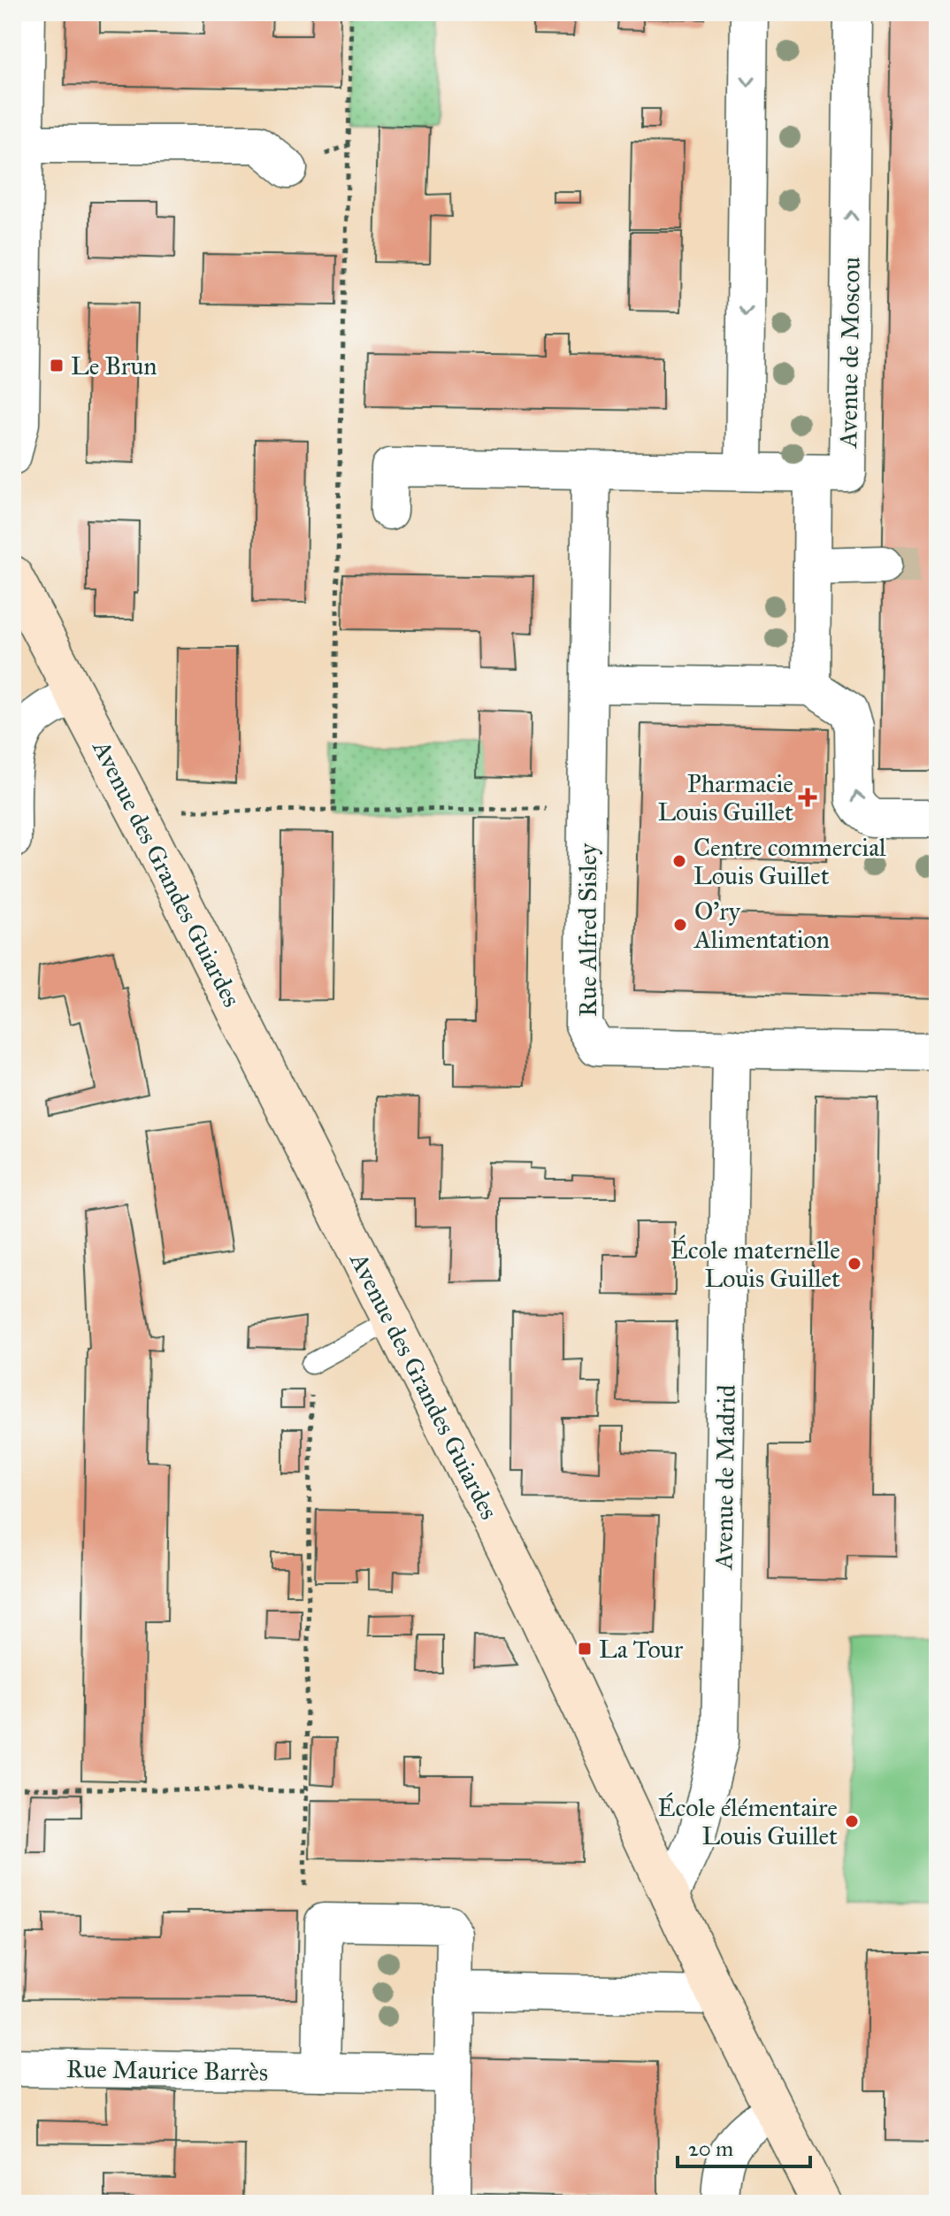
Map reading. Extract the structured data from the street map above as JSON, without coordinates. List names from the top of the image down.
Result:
{
  "streets": {
    "street": [
      "Avenue de Moscou",
      "Avenue des Grandes Guiardes",
      "Rue Alfred Sisley",
      "Avenue de Madrid",
      "Rue Maurice Barrès"
    ]
  },
  "crossings": [
    ["Avenue des Grandes Guiardes", "Avenue de Madrid"],
    ["Rue Alfred Sisley", "Avenue de Madrid"]
  ],
  "places": {
    "transit": ["Le Brun", "La Tour"],
    "health": ["Pharmacie Louis Guillet"],
    "other": [
      "Centre commercial Louis Guillet",
      "O'ry Alimentation",
      "École maternelle Louis Guillet",
      "École élémentaire Louis Guillet"
    ]
  },
  "scale_bar": "20 m"
}
